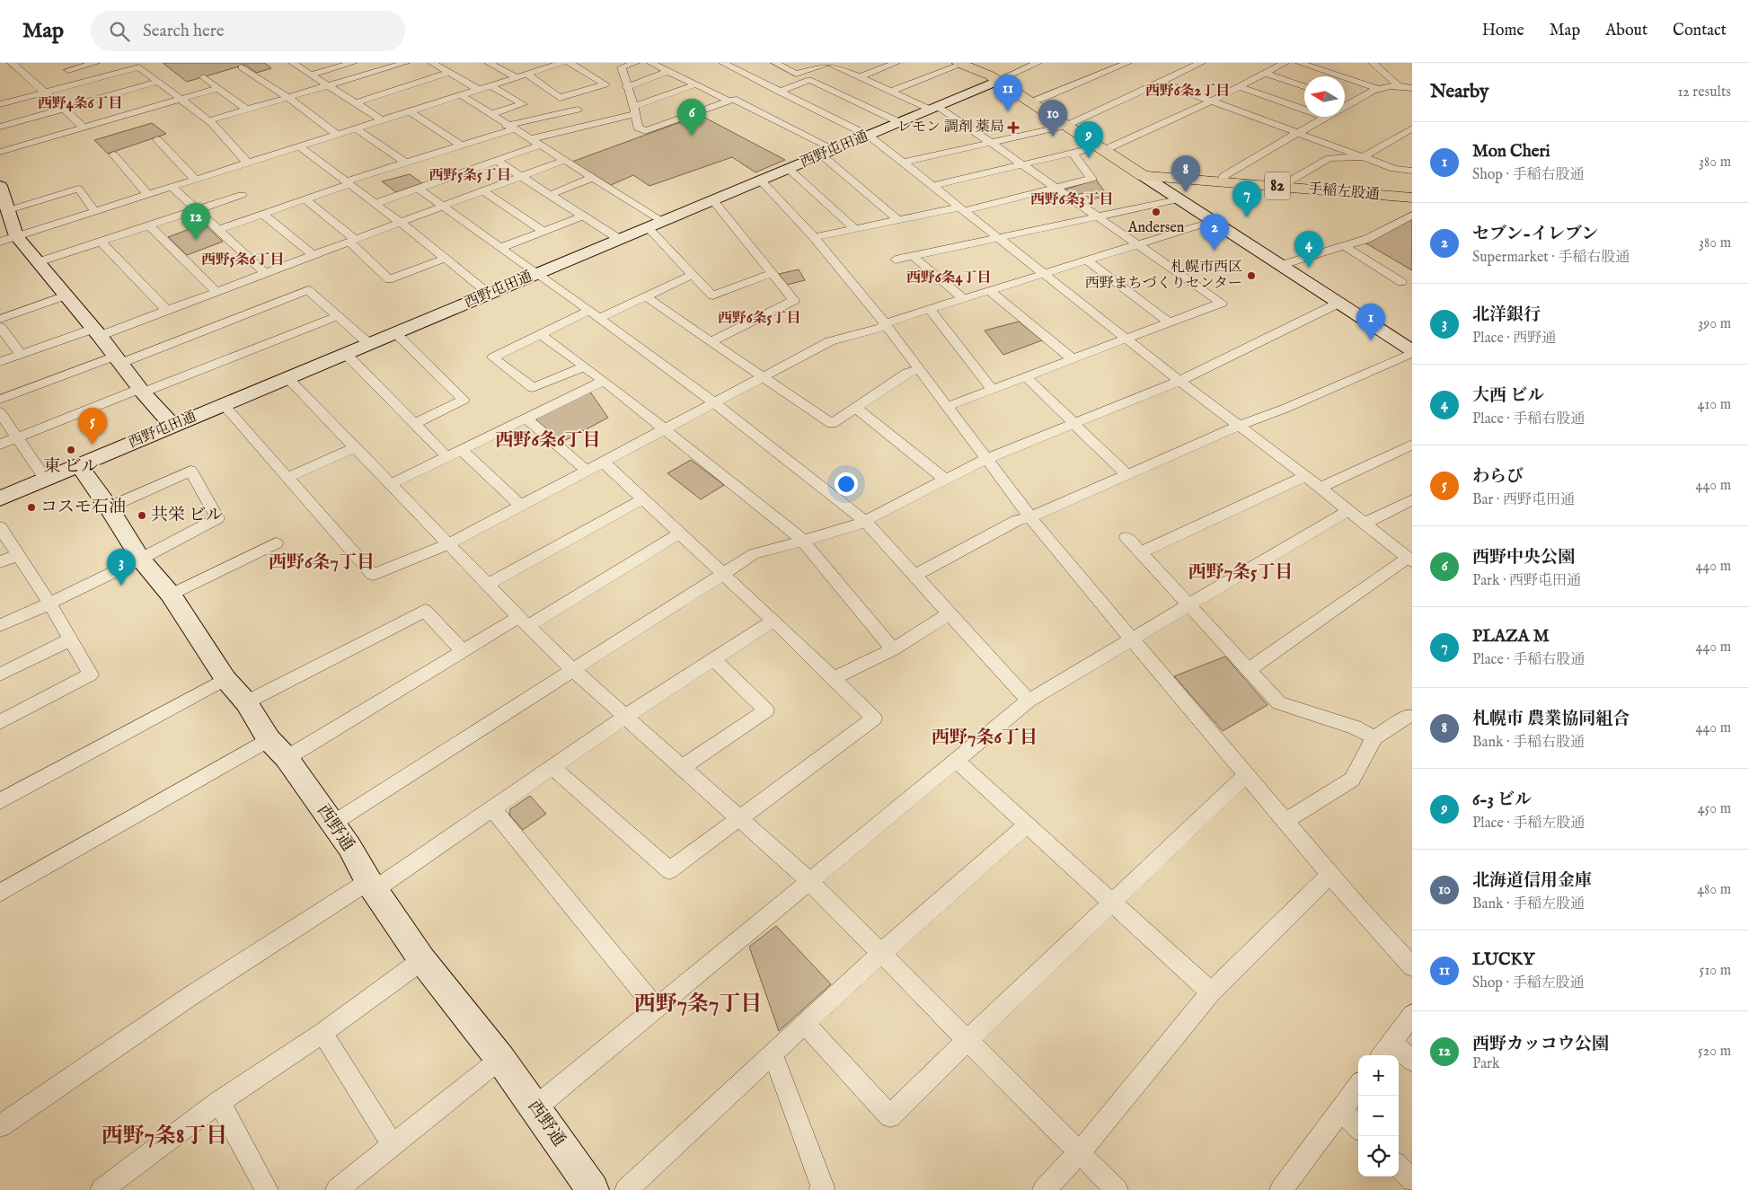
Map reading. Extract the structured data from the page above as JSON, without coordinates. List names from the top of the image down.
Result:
{
  "streets": {
    "main road": ["82", "手稲左股通"],
    "street": ["西野屯田通", "西野通"]
  },
  "crossings": [
    ["西野屯田通", "西野通"]
  ],
  "districts": [
    "西野6条2丁目",
    "西野4条6丁目",
    "西野5条5丁目",
    "西野6条3丁目",
    "西野5条6丁目",
    "西野6条4丁目",
    "西野6条5丁目",
    "西野6条6丁目",
    "西野6条7丁目",
    "西野7条5丁目",
    "西野7条6丁目",
    "西野7条7丁目",
    "西野7条8丁目"
  ],
  "places": {
    "health": ["レモン 調剤 薬局"],
    "other": [
      "Andersen",
      "札幌市西区 西野まちづくりセンター",
      "東 ビル",
      "コスモ石油",
      "共栄 ビル"
    ]
  },
  "north": "left",
  "page": {
    "header": "Map",
    "search": "Search here",
    "nav": [
      "Home",
      "Map",
      "About",
      "Contact"
    ],
    "heading": ["Nearby", "12 results"],
    "pins": [
      "11",
      "6",
      "10",
      "9",
      "8",
      "7",
      "12",
      "2",
      "4",
      "1",
      "5",
      "3"
    ],
    "list": [
      {
        "mark": "1",
        "name": "Mon Cheri",
        "note": "Shop · 手稲右股通",
        "value": "380 m"
      },
      {
        "mark": "2",
        "name": "セブン-イレブン",
        "note": "Supermarket · 手稲右股通",
        "value": "380 m"
      },
      {
        "mark": "3",
        "name": "北洋銀行",
        "note": "Place · 西野通",
        "value": "390 m"
      },
      {
        "mark": "4",
        "name": "大西 ビル",
        "note": "Place · 手稲右股通",
        "value": "410 m"
      },
      {
        "mark": "5",
        "name": "わらび",
        "note": "Bar · 西野屯田通",
        "value": "440 m"
      },
      {
        "mark": "6",
        "name": "西野中央公園",
        "note": "Park · 西野屯田通",
        "value": "440 m"
      },
      {
        "mark": "7",
        "name": "PLAZA M",
        "note": "Place · 手稲右股通",
        "value": "440 m"
      },
      {
        "mark": "8",
        "name": "札幌市 農業協同組合",
        "note": "Bank · 手稲右股通",
        "value": "440 m"
      },
      {
        "mark": "9",
        "name": "6-3 ビル",
        "note": "Place · 手稲左股通",
        "value": "450 m"
      },
      {
        "mark": "10",
        "name": "北海道信用金庫",
        "note": "Bank · 手稲左股通",
        "value": "480 m"
      },
      {
        "mark": "11",
        "name": "LUCKY",
        "note": "Shop · 手稲左股通",
        "value": "510 m"
      },
      {
        "mark": "12",
        "name": "西野カッコウ公園",
        "note": "Park",
        "value": "520 m"
      }
    ],
    "map_buttons": ["+", "−"]
  }
}
